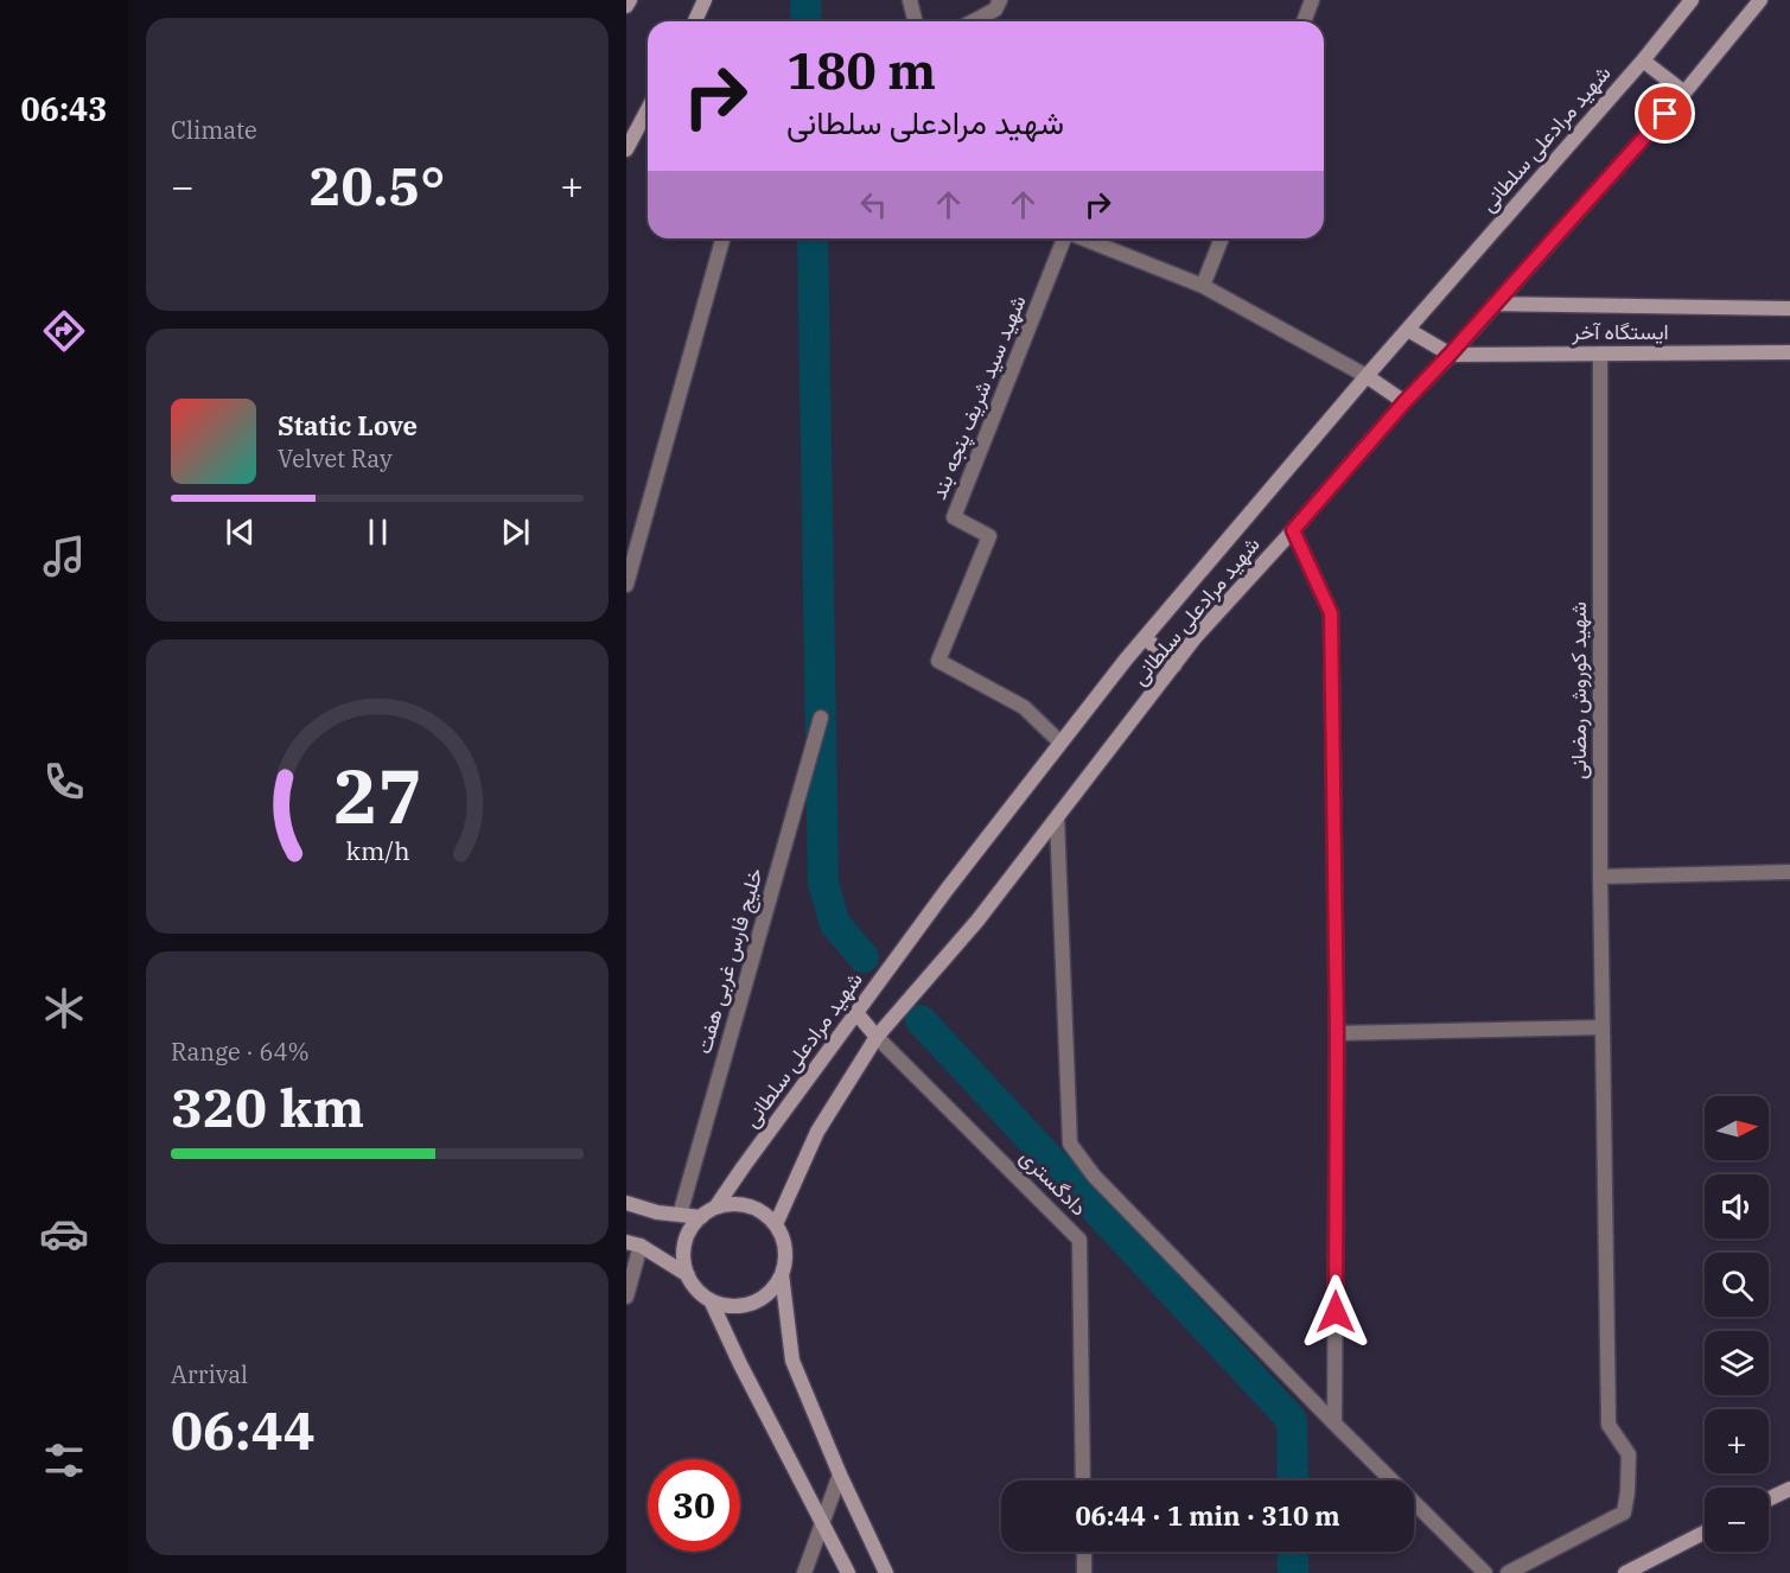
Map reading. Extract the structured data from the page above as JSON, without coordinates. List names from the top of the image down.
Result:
{
  "streets": {
    "street": [
      "شهید مرادعلی سلطانی",
      "ایستگاه آخر",
      "شهید سید شریف پنجه بند",
      "شهید کوروش رمضانی",
      "خلیج فارس غربی هفت",
      "دادگستری"
    ]
  },
  "crossings": [
    ["شهید مرادعلی سلطانی", "ایستگاه آخر"],
    ["شهید مرادعلی سلطانی", "شهید سید شریف پنجه بند"],
    ["شهید مرادعلی سلطانی", "دادگستری"],
    ["ایستگاه آخر", "شهید کوروش رمضانی"]
  ],
  "north": "right",
  "page": {
    "tabs": "06:43",
    "tile": [
      "Climate",
      ["Range · 64%", "320 km"],
      ["Arrival", "06:44"]
    ],
    "turn": ["180 m", "شهید مرادعلی سلطانی"],
    "heat": ["−", "20.5°", "+"],
    "song": ["Static Love", "Velvet Ray"],
    "map_buttons": ["+", "−"],
    "limit": "30",
    "trip": "06:44 · 1 min · 310 m",
    "gauge": ["27", "km/h"]
  }
}
